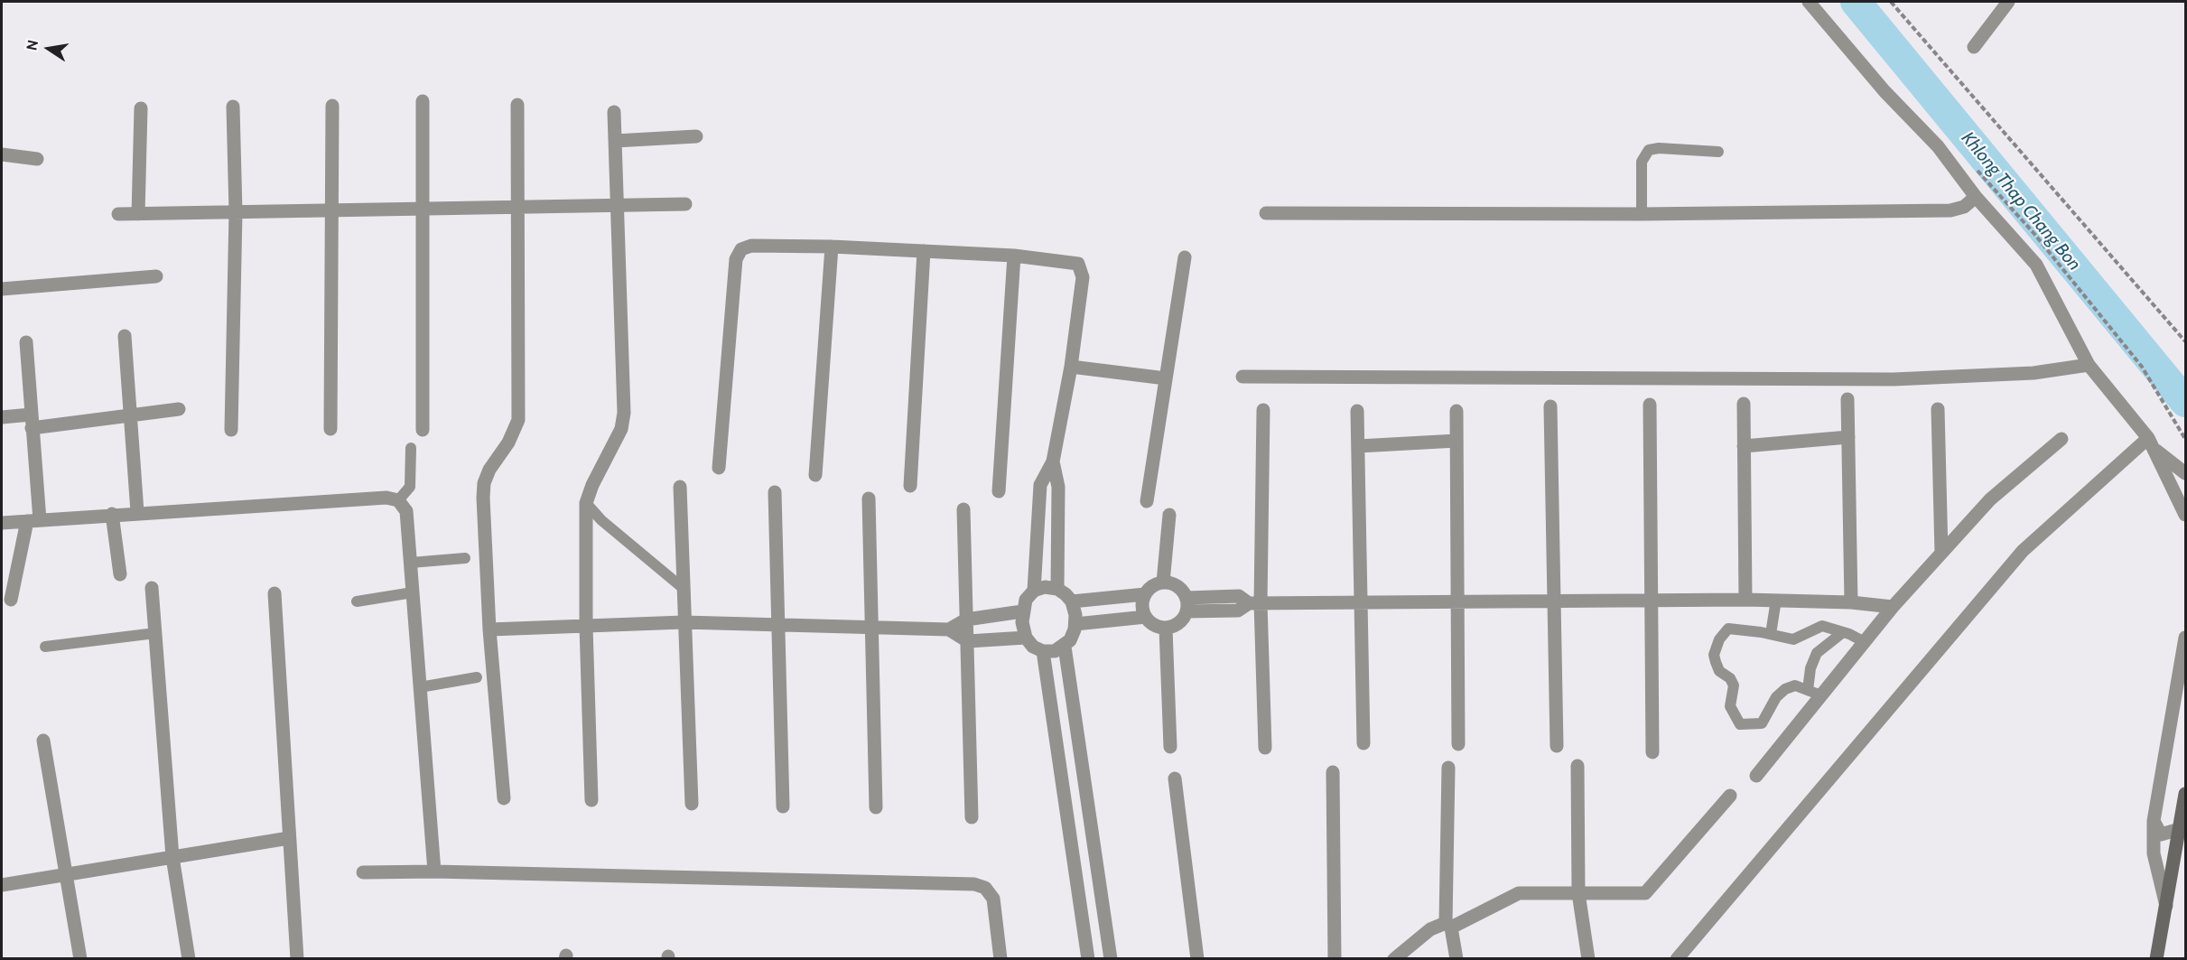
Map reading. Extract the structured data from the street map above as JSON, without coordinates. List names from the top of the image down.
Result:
{
  "water": ["Khlong Thap Chang Bon"],
  "north": "left"
}
